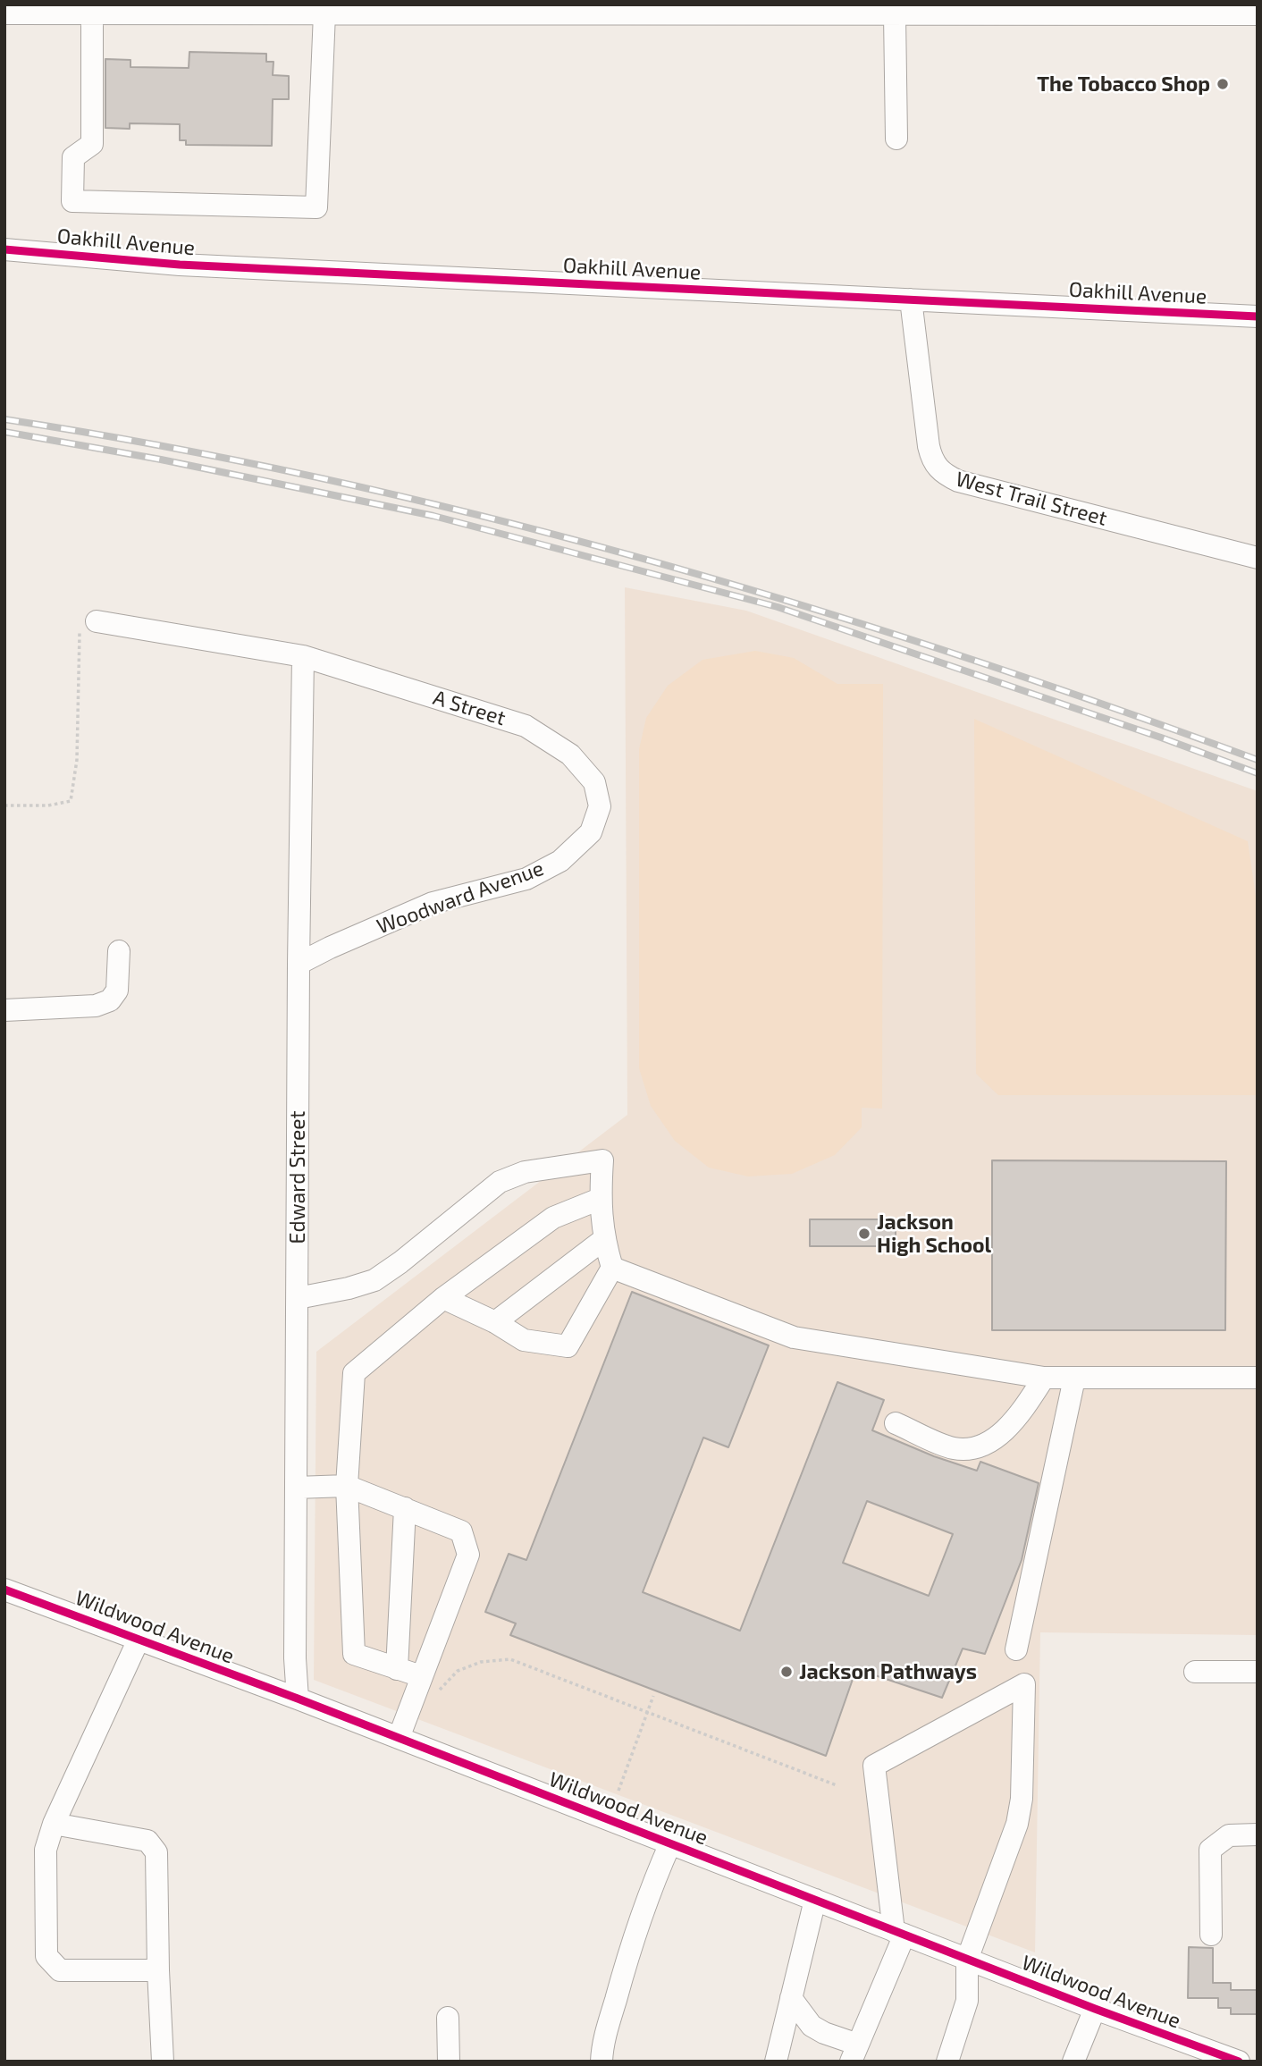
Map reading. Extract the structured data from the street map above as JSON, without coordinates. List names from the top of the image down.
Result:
{
  "streets": {
    "street": [
      "Oakhill Avenue",
      "West Trail Street",
      "A Street",
      "Woodward Avenue",
      "Edward Street",
      "Wildwood Avenue"
    ]
  },
  "crossings": [
    ["Oakhill Avenue", "West Trail Street"],
    ["A Street", "Woodward Avenue"],
    ["A Street", "Edward Street"],
    ["Woodward Avenue", "Edward Street"],
    ["Edward Street", "Wildwood Avenue"]
  ],
  "places": ["The Tobacco Shop", "Jackson High School", "Jackson Pathways"]
}
